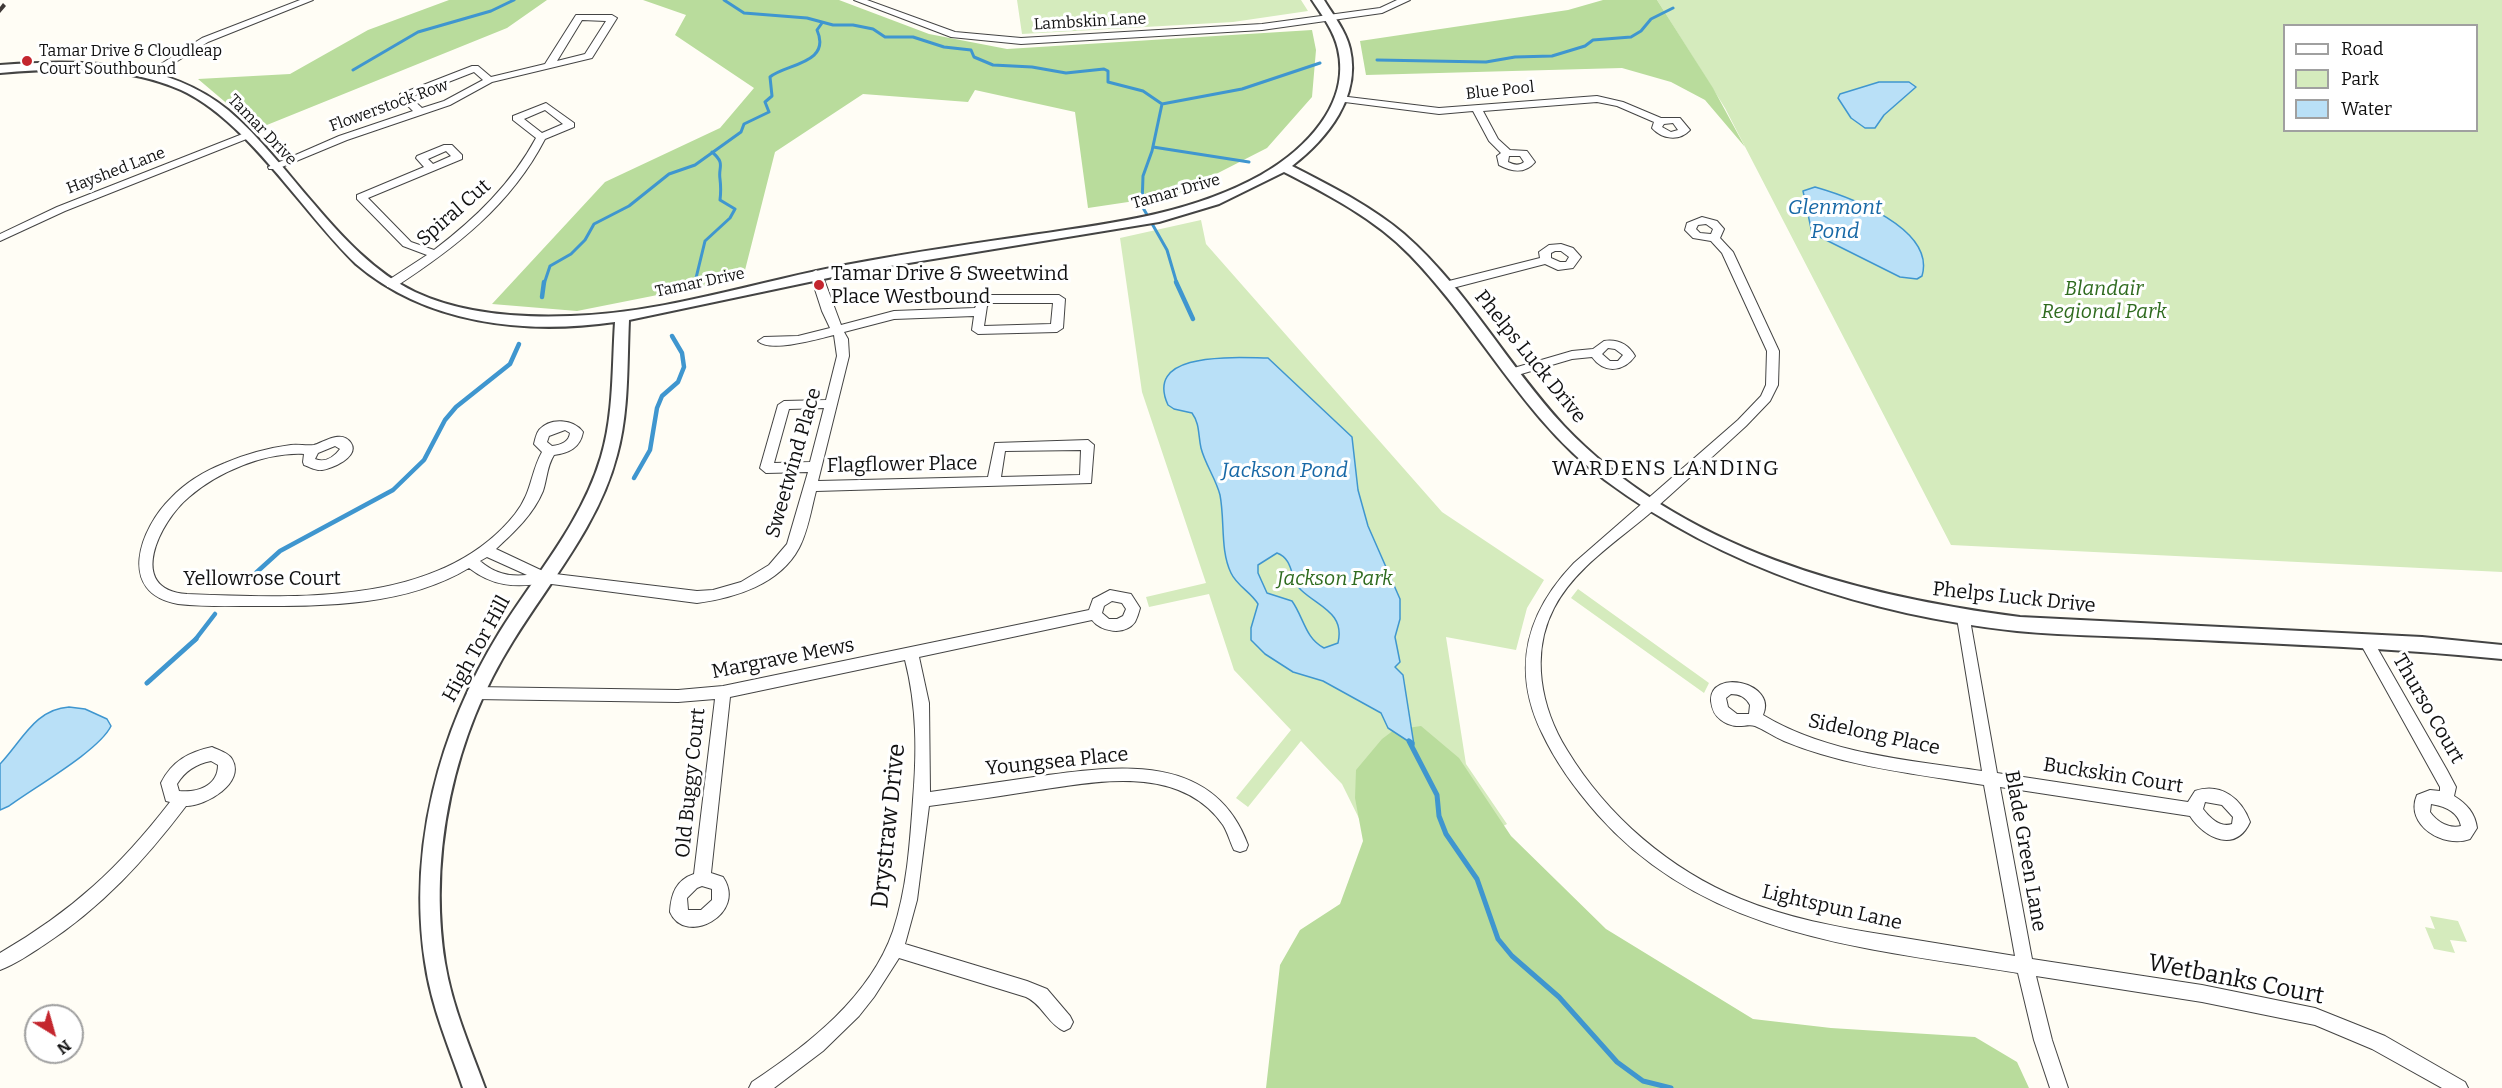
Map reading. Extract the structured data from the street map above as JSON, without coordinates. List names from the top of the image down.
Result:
{
  "streets": {
    "street": [
      "Lambskin Lane",
      "Blue Pool",
      "Flowerstock Row",
      "Tamar Drive",
      "Hayshed Lane",
      "Spiral Cut",
      "Phelps Luck Drive",
      "Sweetwind Place",
      "Flagflower Place",
      "Yellowrose Court",
      "High Tor Hill",
      "Margrave Mews",
      "Thurso Court",
      "Sidelong Place",
      "Youngsea Place",
      "Buckskin Court",
      "Old Buggy Court",
      "Drystraw Drive",
      "Blade Green Lane",
      "Lightspun Lane",
      "Wetbanks Court"
    ]
  },
  "crossings": [
    ["Lambskin Lane", "Tamar Drive"],
    ["Blue Pool", "Tamar Drive"],
    ["Flowerstock Row", "Tamar Drive"],
    ["Tamar Drive", "Hayshed Lane"],
    ["Tamar Drive", "Spiral Cut"],
    ["Tamar Drive", "Phelps Luck Drive"],
    ["Tamar Drive", "Sweetwind Place"],
    ["Tamar Drive", "High Tor Hill"],
    ["Phelps Luck Drive", "Thurso Court"],
    ["Phelps Luck Drive", "Blade Green Lane"],
    ["Phelps Luck Drive", "Lightspun Lane"],
    ["Sweetwind Place", "Flagflower Place"],
    ["Sweetwind Place", "High Tor Hill"],
    ["High Tor Hill", "Margrave Mews"],
    ["Margrave Mews", "Old Buggy Court"],
    ["Margrave Mews", "Drystraw Drive"],
    ["Sidelong Place", "Buckskin Court"],
    ["Sidelong Place", "Blade Green Lane"],
    ["Youngsea Place", "Drystraw Drive"],
    ["Buckskin Court", "Blade Green Lane"],
    ["Blade Green Lane", "Lightspun Lane"],
    ["Blade Green Lane", "Wetbanks Court"],
    ["Lightspun Lane", "Wetbanks Court"]
  ],
  "districts": ["WARDENS LANDING"],
  "water": ["Glenmont Pond", "Jackson Pond"],
  "parks": ["Blandair Regional Park", "Jackson Park"],
  "places": ["Tamar Drive & Cloudleap Court Southbound", "Tamar Drive & Sweetwind Place Westbound"],
  "legend": ["Road", "Park", "Water"],
  "north": "bottom right"
}
